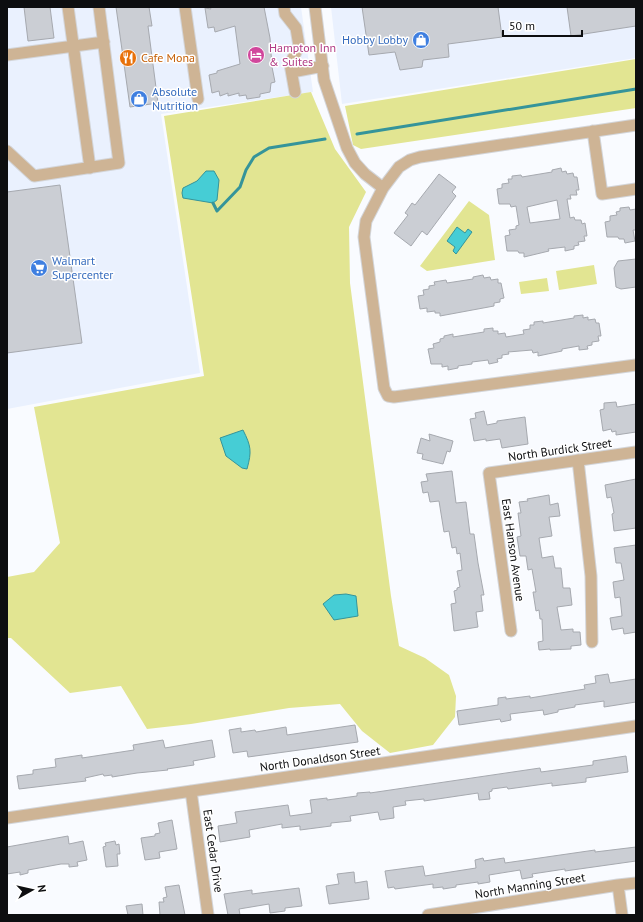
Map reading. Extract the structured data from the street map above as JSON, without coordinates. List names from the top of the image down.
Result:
{
  "streets": {
    "street": [
      "North Burdick Street",
      "East Hanson Avenue",
      "North Donaldson Street",
      "East Cedar Drive",
      "North Manning Street"
    ]
  },
  "crossings": [
    ["North Burdick Street", "East Hanson Avenue"],
    ["North Donaldson Street", "East Cedar Drive"]
  ],
  "places": {
    "shop": ["Hobby Lobby", "Absolute Nutrition"],
    "hotel": ["Hampton Inn & Suites"],
    "restaurant": ["Cafe Mona"],
    "supermarket": ["Walmart Supercenter"]
  },
  "scale_bar": "50 m",
  "north": "right"
}
